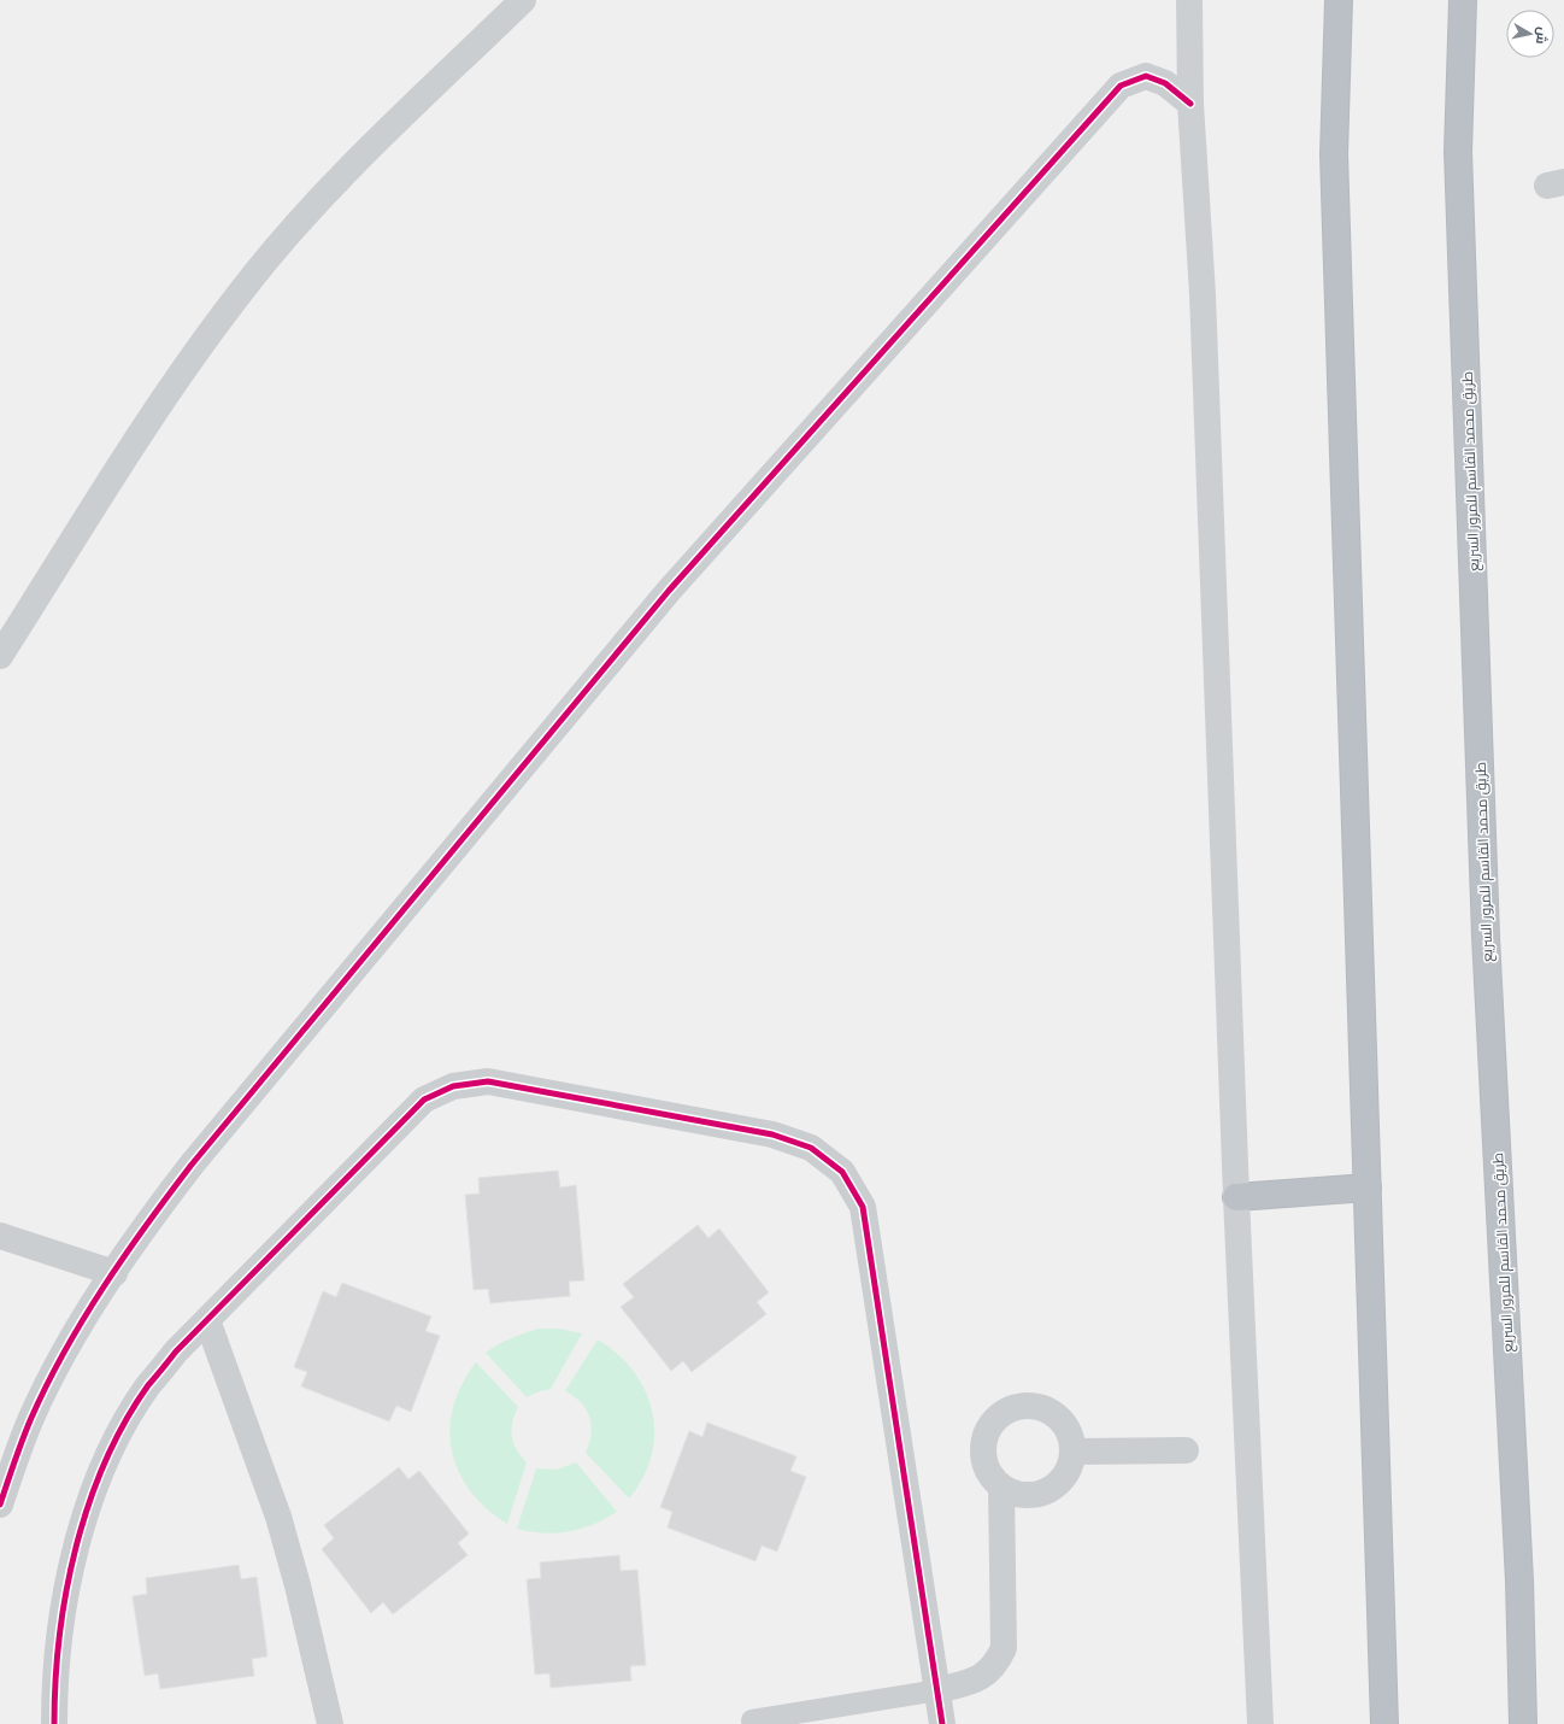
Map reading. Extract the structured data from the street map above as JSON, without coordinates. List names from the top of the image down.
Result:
{
  "streets": {
    "highway": ["طريق محمد القاسم للمرور السريع"]
  },
  "north": "right"
}
